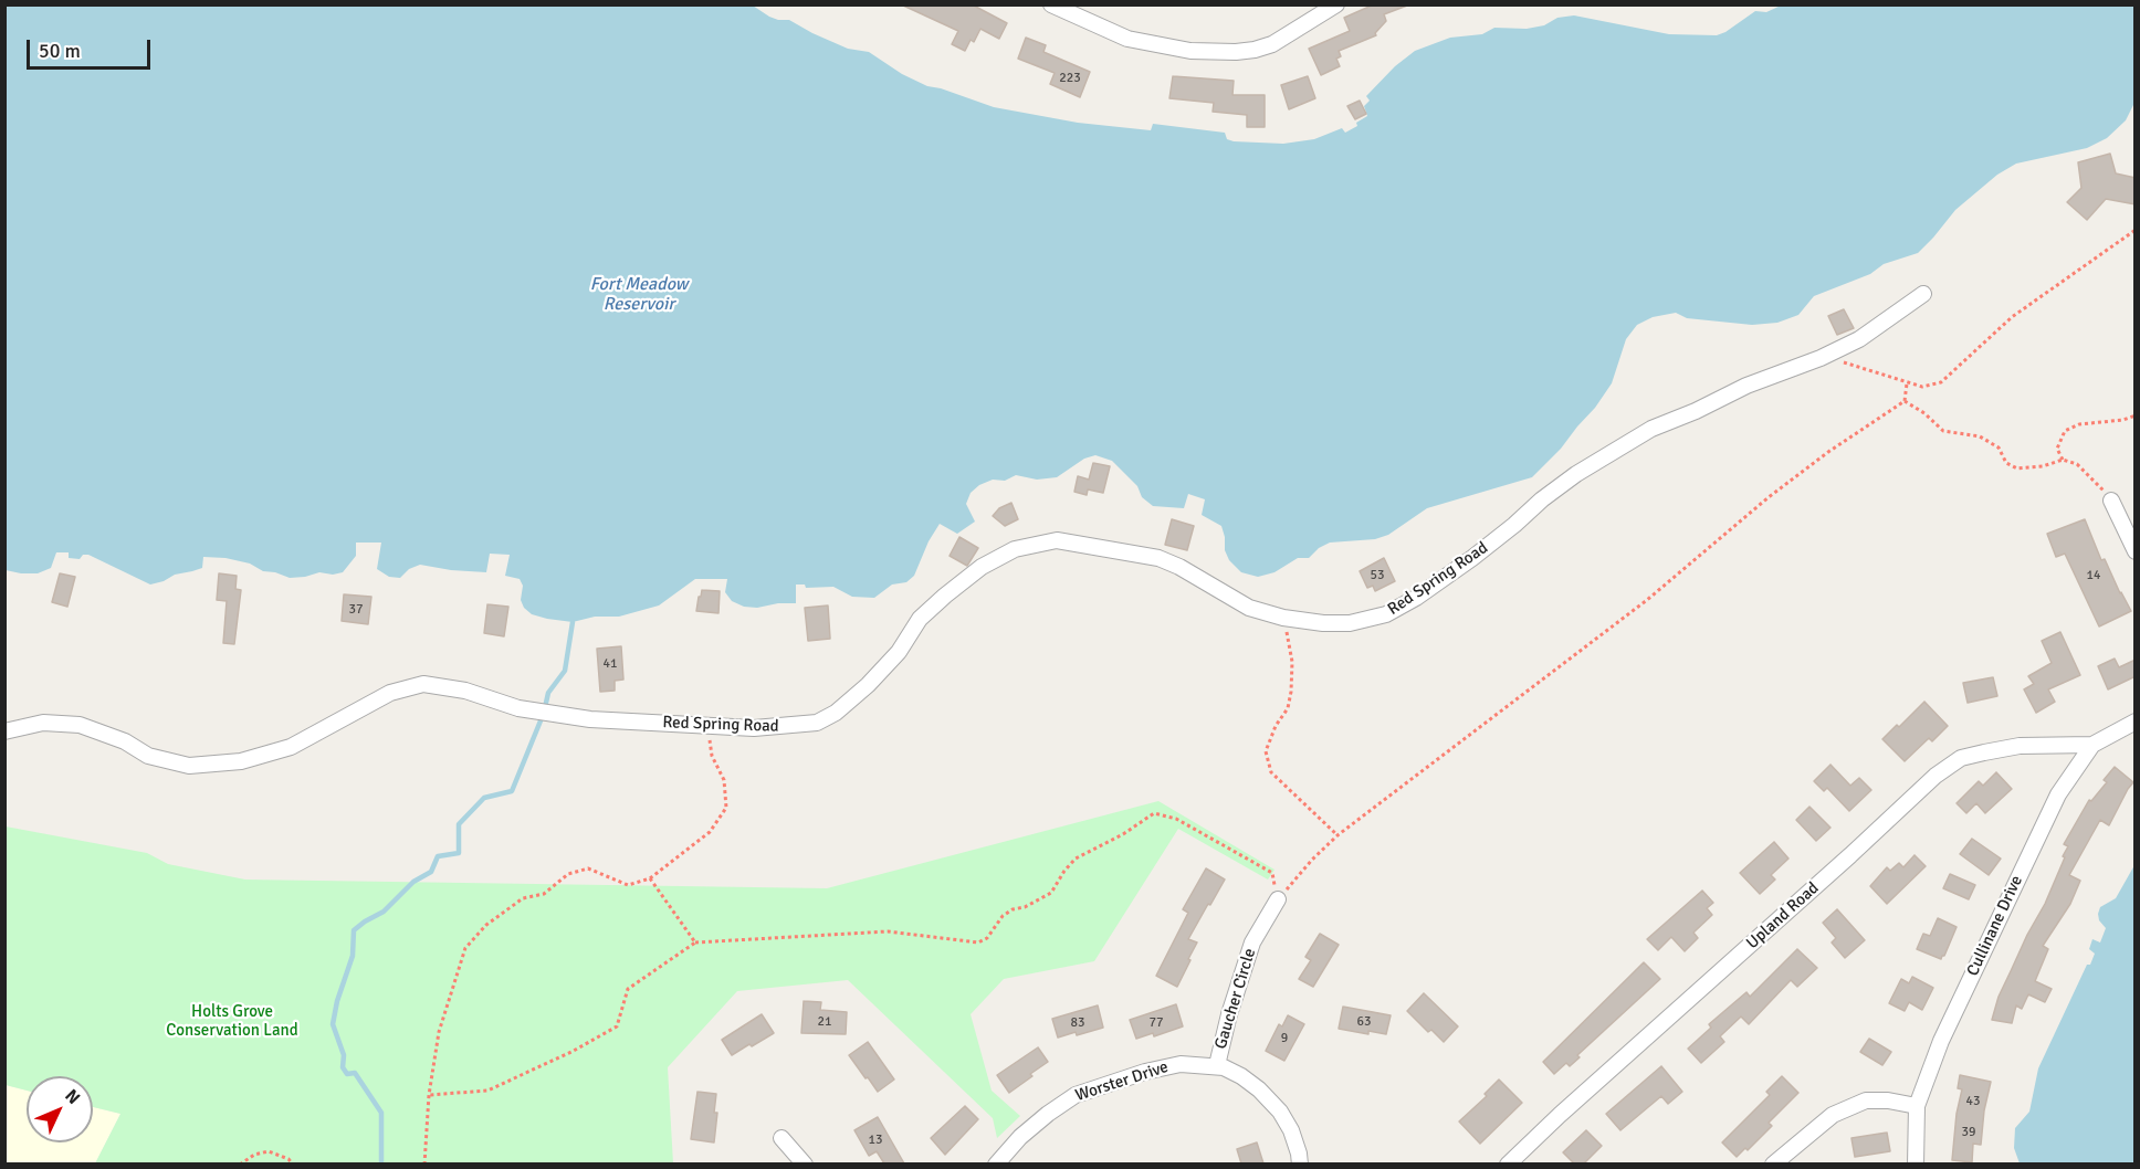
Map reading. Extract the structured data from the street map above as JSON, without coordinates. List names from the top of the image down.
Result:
{
  "streets": {
    "street": [
      "Red Spring Road",
      "Upland Road",
      "Cullinane Drive",
      "Gaucher Circle",
      "Worster Drive"
    ]
  },
  "crossings": [
    ["Upland Road", "Cullinane Drive"],
    ["Gaucher Circle", "Worster Drive"]
  ],
  "water": ["Fort Meadow Reservoir"],
  "parks": ["Holts Grove Conservation Land"],
  "house_numbers": [
    "223",
    "53",
    "14",
    "37",
    "41",
    "21",
    "63",
    "83",
    "77",
    "9",
    "43",
    "39",
    "13"
  ],
  "scale_bar": "50 m",
  "north": "top right"
}
